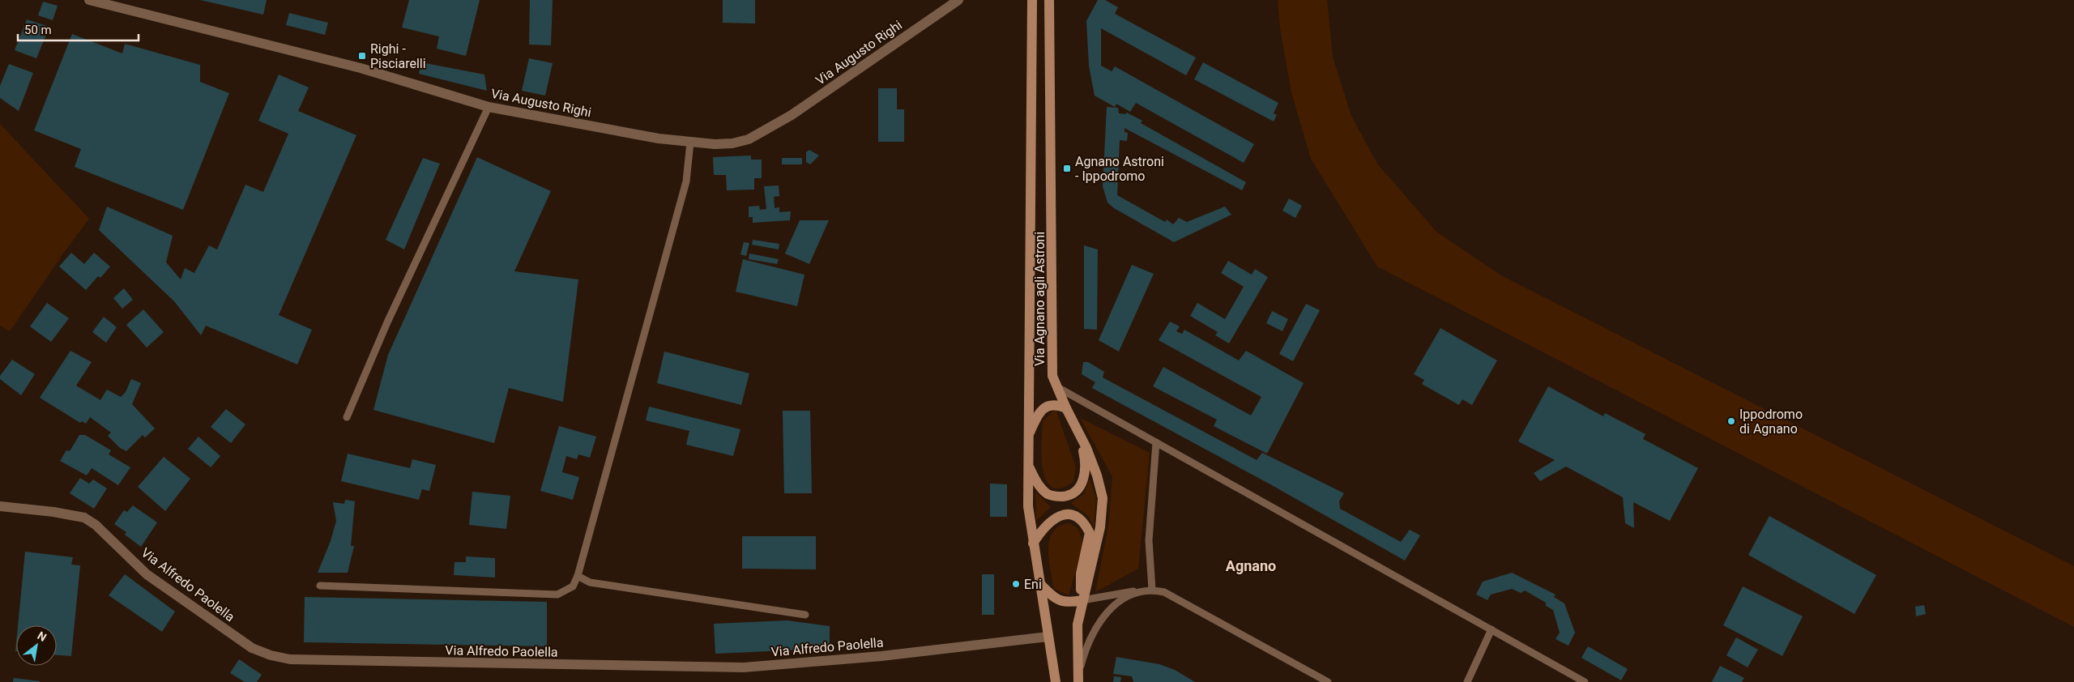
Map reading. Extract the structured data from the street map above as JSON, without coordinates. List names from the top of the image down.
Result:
{
  "streets": {
    "main road": ["Via Agnano agli Astroni"],
    "street": ["Via Augusto Righi", "Via Alfredo Paolella"]
  },
  "crossings": [
    ["Via Agnano agli Astroni", "Via Alfredo Paolella"]
  ],
  "districts": ["Agnano"],
  "places": {
    "transit": ["Righi - Pisciarelli", "Agnano Astroni - Ippodromo"],
    "other": ["Ippodromo di Agnano", "Eni"]
  },
  "scale_bar": "50 m",
  "north": "top right"
}
